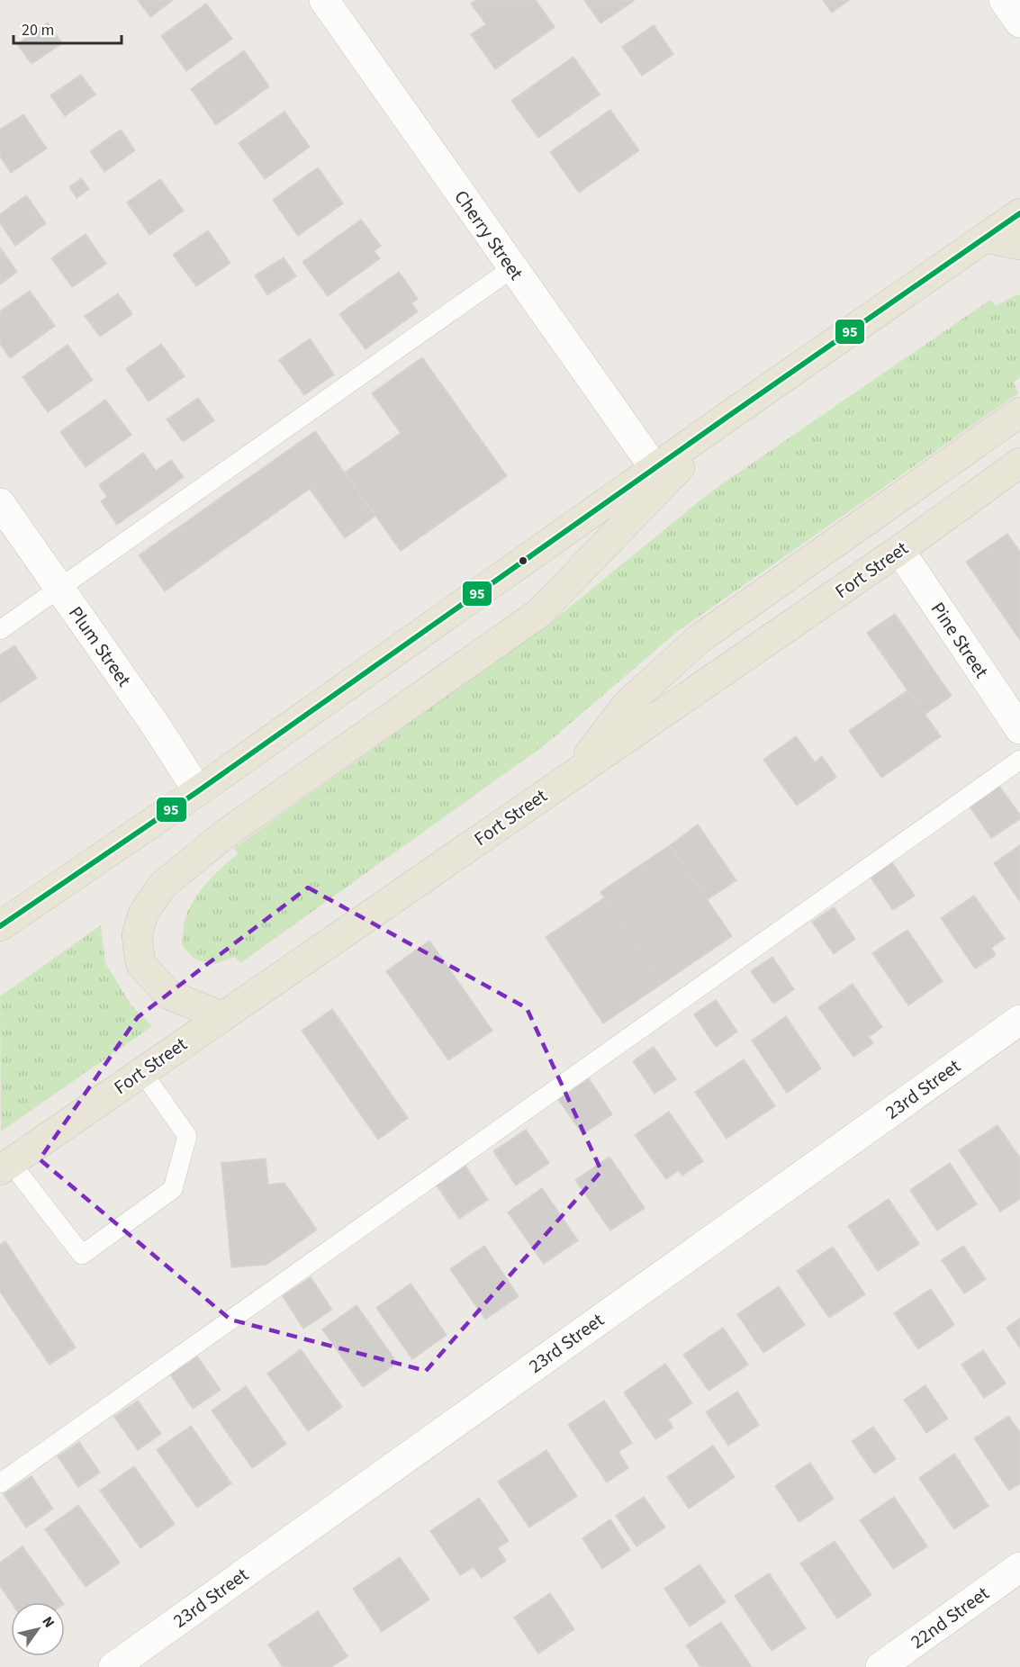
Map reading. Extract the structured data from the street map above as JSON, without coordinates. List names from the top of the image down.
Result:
{
  "streets": {
    "main road": ["Fort Street"],
    "street": [
      "Cherry Street",
      "Pine Street",
      "Plum Street",
      "23rd Street",
      "22nd Street"
    ]
  },
  "crossings": [
    ["Fort Street", "Pine Street"]
  ],
  "lines": ["transit line 95"],
  "scale_bar": "20 m",
  "north": "top right"
}
